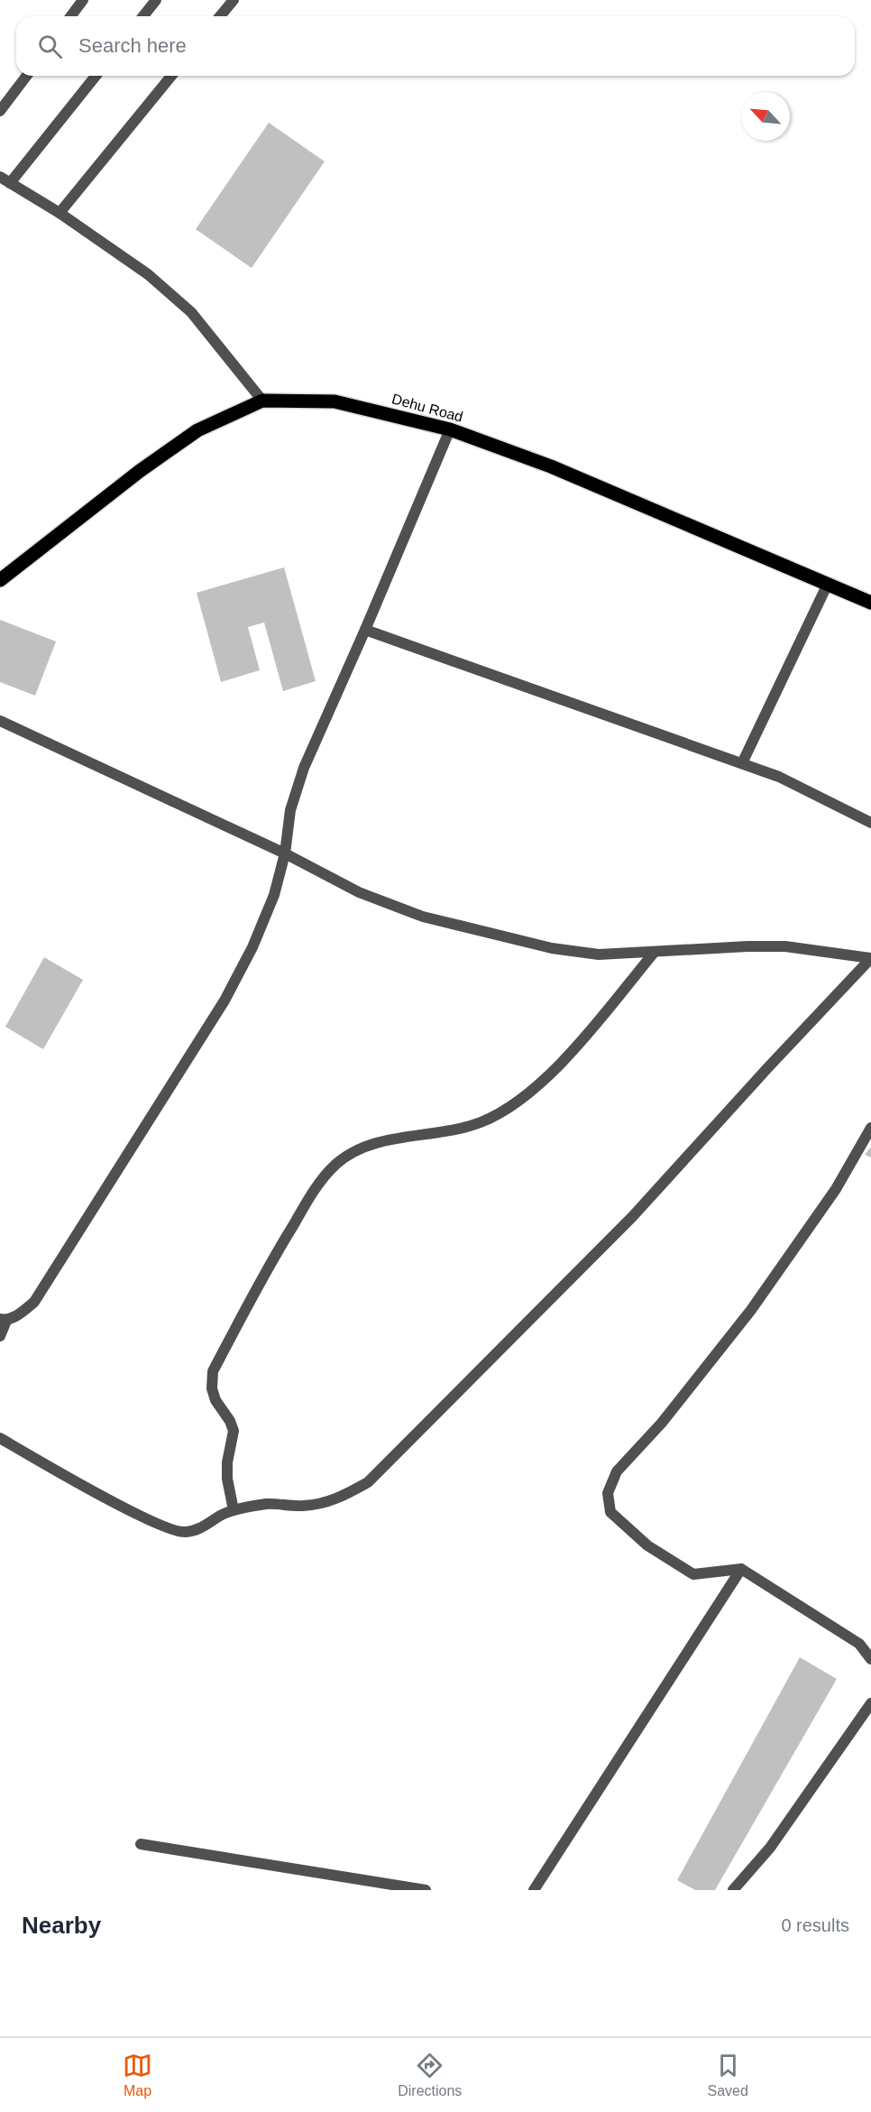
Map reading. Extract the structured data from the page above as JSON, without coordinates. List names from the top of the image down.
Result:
{
  "streets": {
    "main road": ["Dehu Road"]
  },
  "north": "top left",
  "page": {
    "search": "Search here",
    "heading": ["Nearby", "0 results"],
    "nav": ["Map", "Directions", "Saved"]
  }
}
